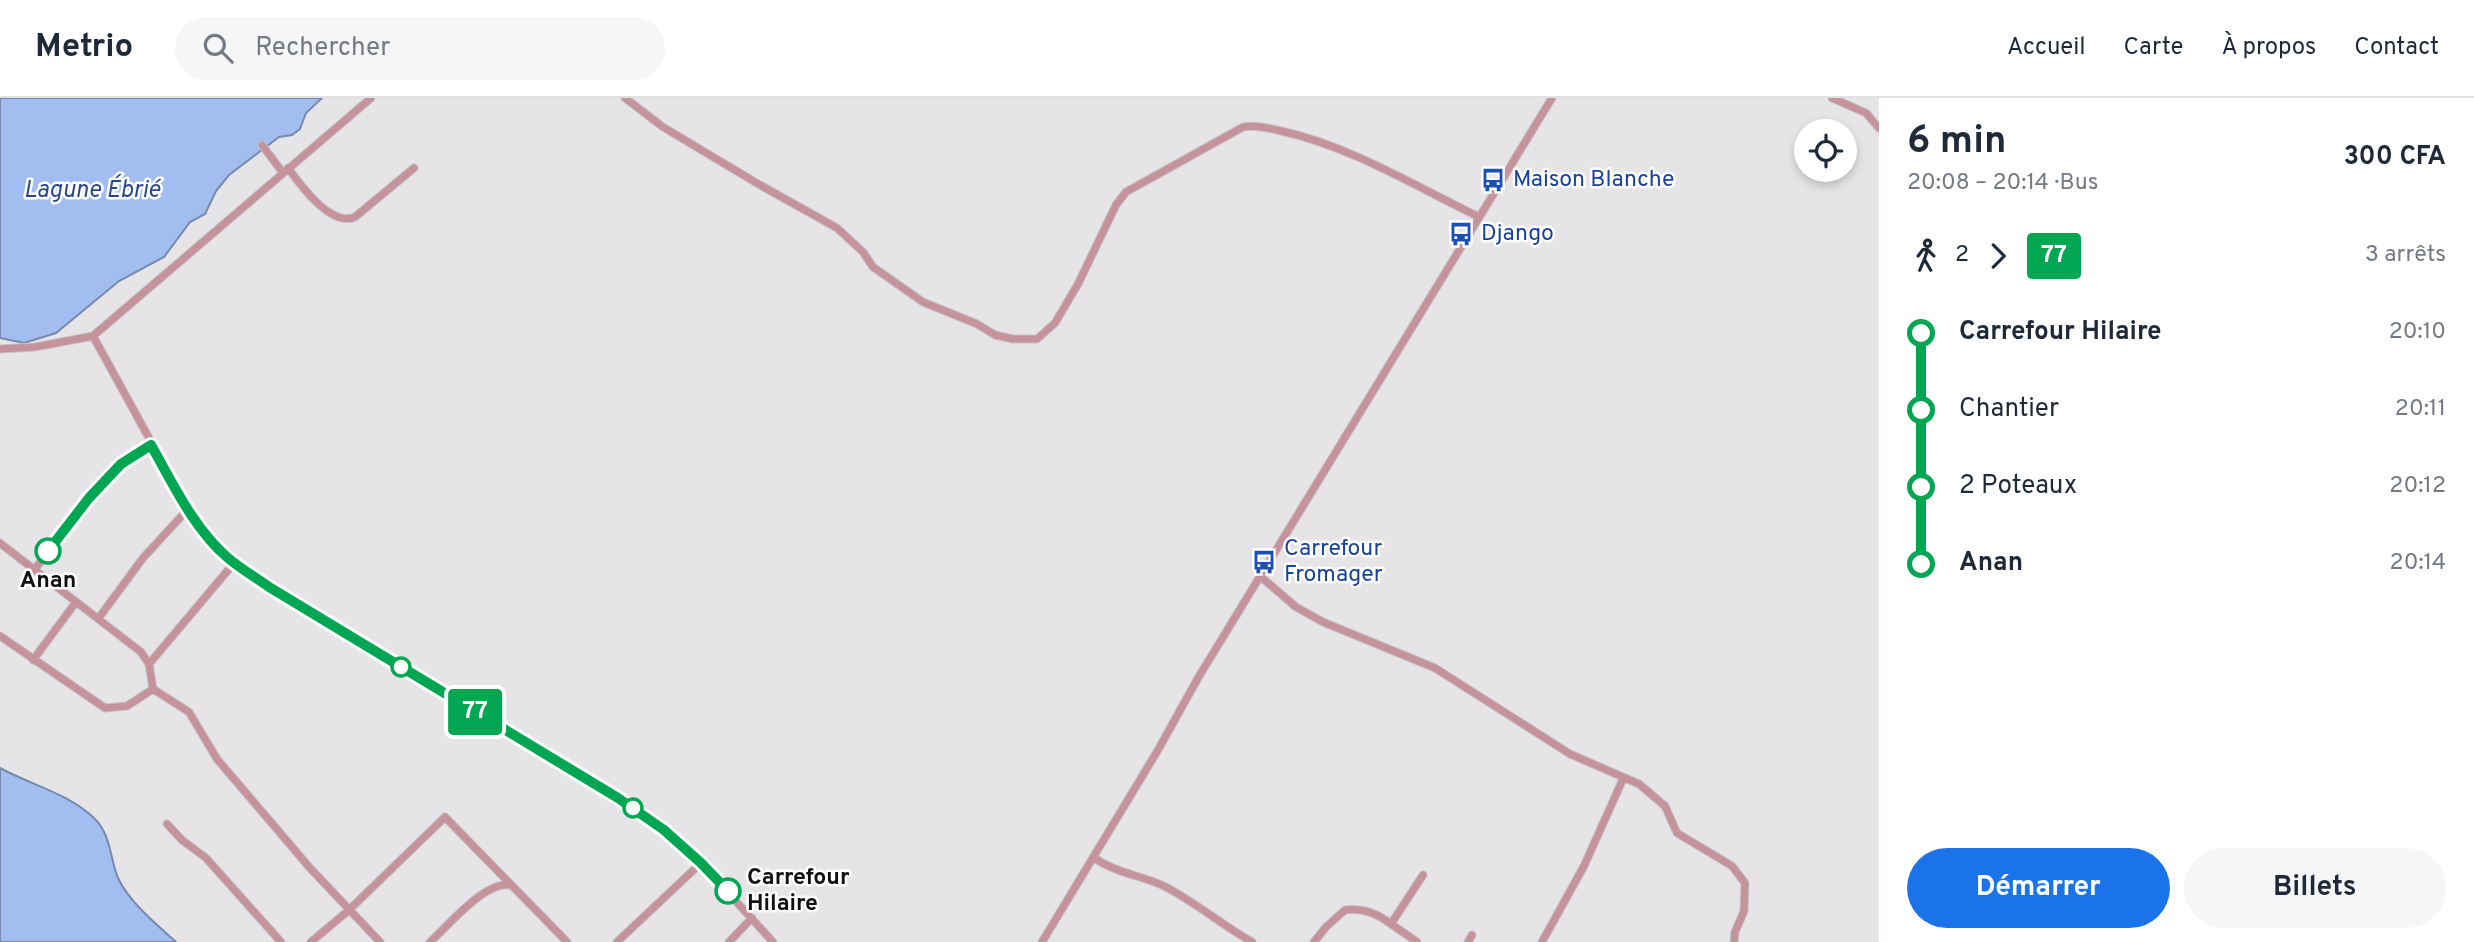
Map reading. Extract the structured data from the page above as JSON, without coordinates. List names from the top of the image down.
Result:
{
  "water": ["Lagune Ébrié"],
  "places": {
    "bus stop": ["Maison Blanche", "Django", "Carrefour Fromager"],
    "other": ["Anan", "Carrefour Hilaire"]
  },
  "lines": ["bus line 77"],
  "page": {
    "header": "Metrio",
    "search": "Rechercher",
    "nav": [
      "Accueil",
      "Carte",
      "À propos",
      "Contact"
    ],
    "on_map": "77",
    "heading": ["6 min", "20:08 – 20:14 · Bus", "300 CFA"],
    "legs": ["2", "77", "3 arrêts"],
    "list": [
      {
        "name": "Carrefour Hilaire",
        "value": "20:10"
      },
      {
        "name": "Chantier",
        "value": "20:11"
      },
      {
        "name": "2 Poteaux",
        "value": "20:12"
      },
      {
        "name": "Anan",
        "value": "20:14"
      }
    ],
    "buttons": ["Démarrer", "Billets"]
  }
}
